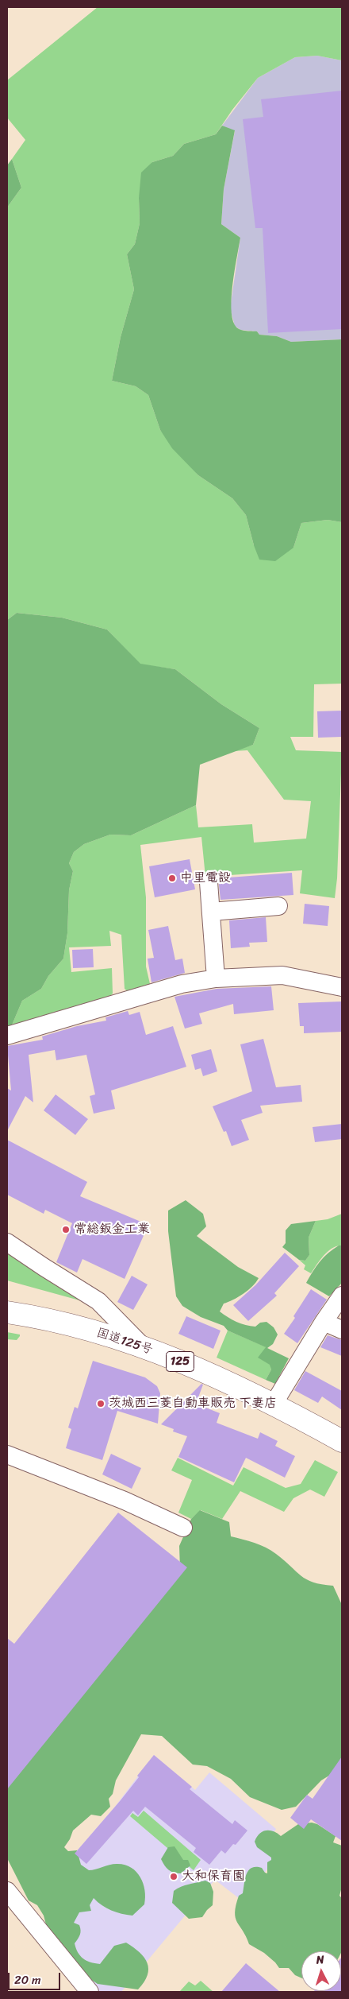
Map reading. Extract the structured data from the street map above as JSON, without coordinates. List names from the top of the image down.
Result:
{
  "streets": {
    "highway": ["国道125号", "125"]
  },
  "places": [
    "中里電設",
    "常総鈑金工業",
    "茨城西三菱自動車販売 下妻店",
    "大和保育園"
  ],
  "scale_bar": "20 m",
  "north": "top"
}
